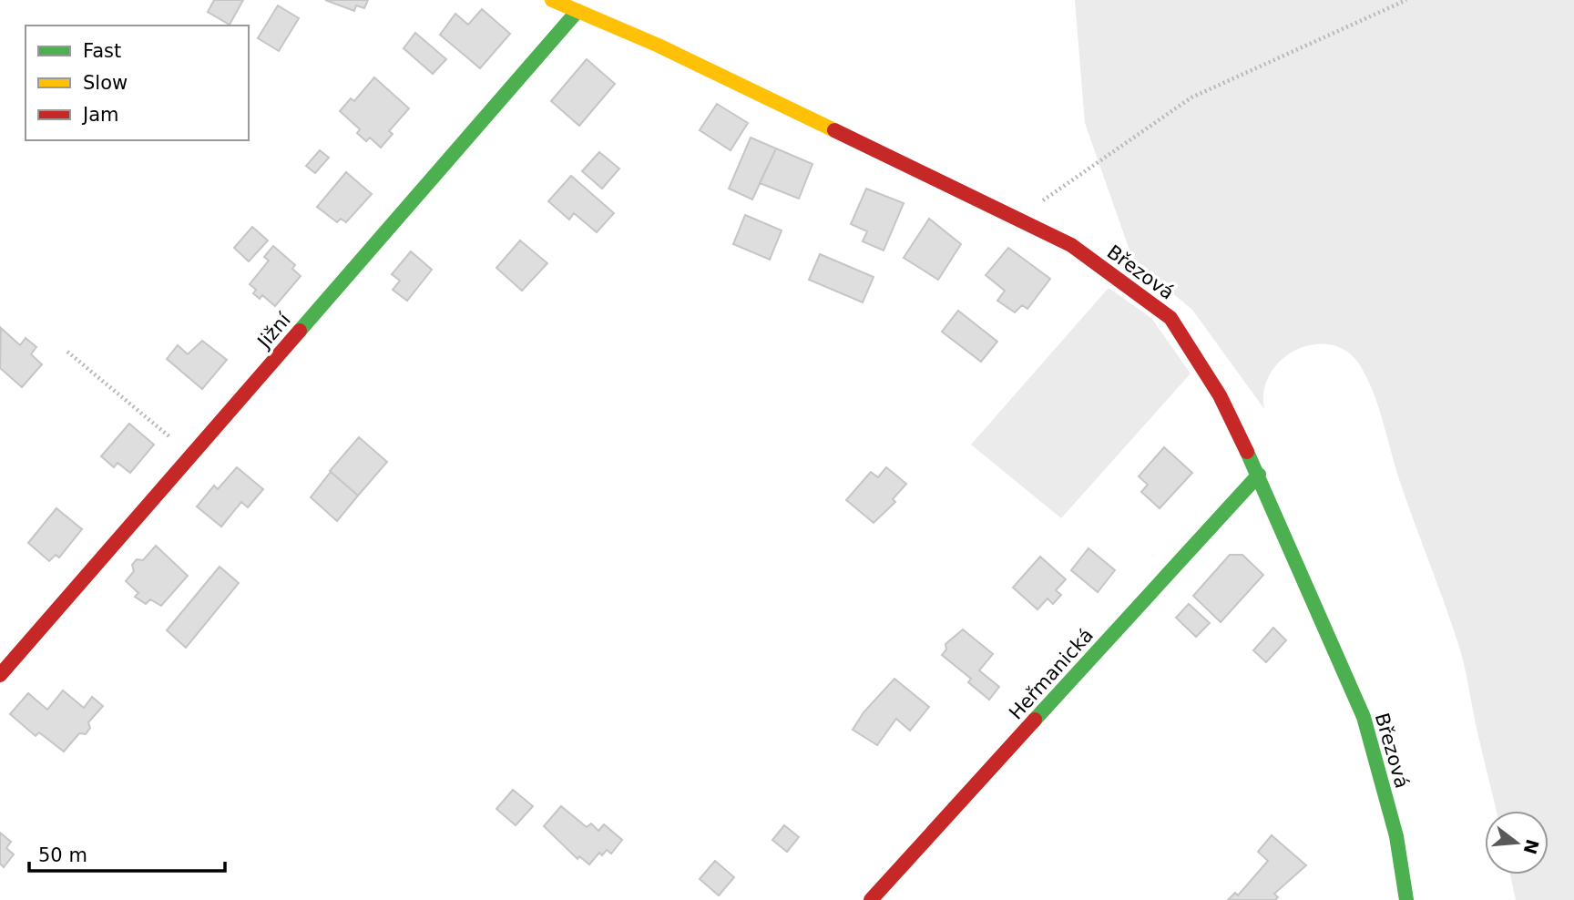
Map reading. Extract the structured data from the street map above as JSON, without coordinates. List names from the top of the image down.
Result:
{
  "streets": {
    "street": ["Březová", "Jižní", "Heřmanická"]
  },
  "crossings": [
    ["Březová", "Jižní"],
    ["Březová", "Heřmanická"]
  ],
  "legend": ["Fast", "Slow", "Jam"],
  "scale_bar": "50 m",
  "north": "right"
}
